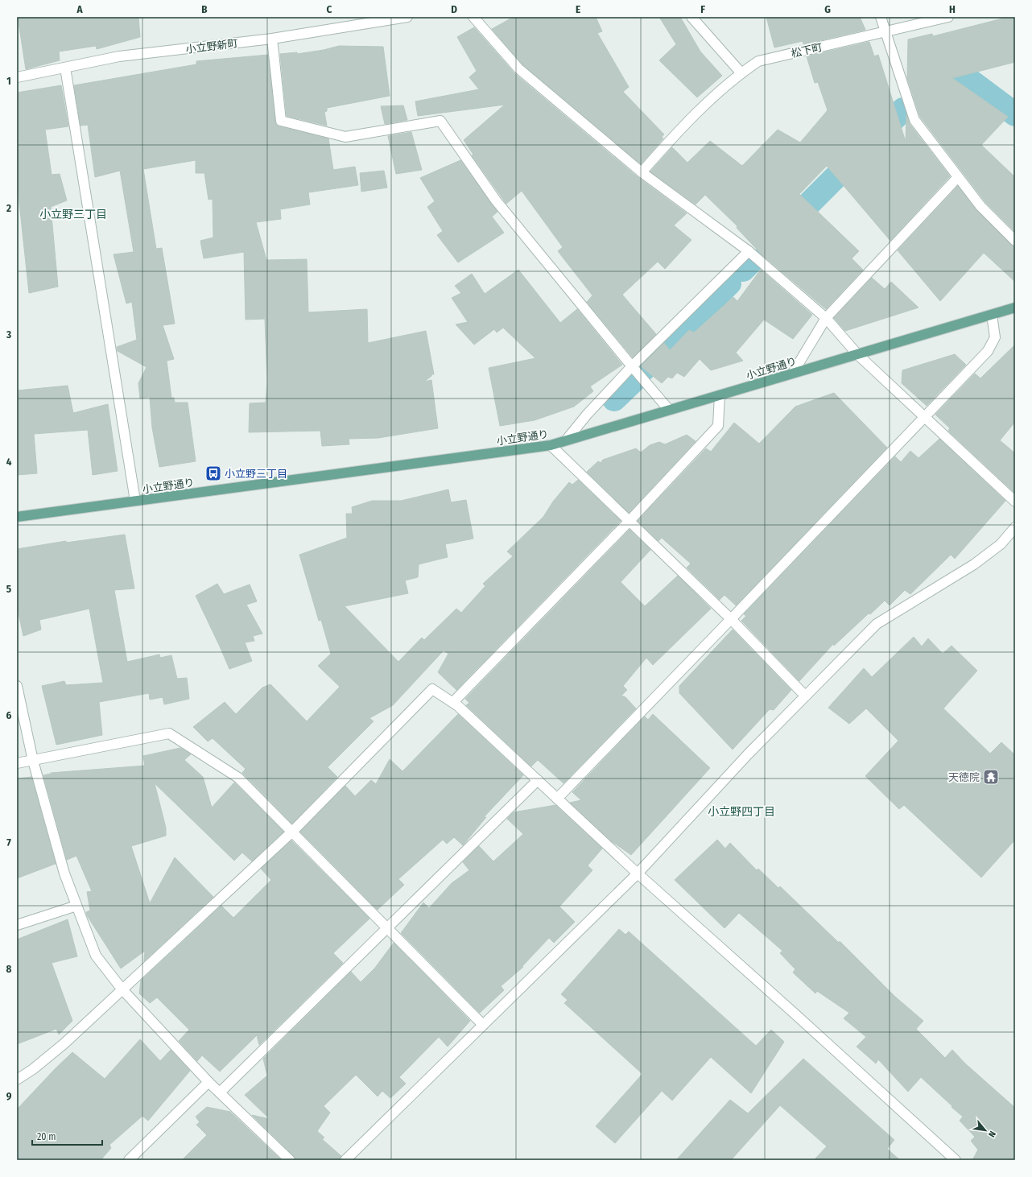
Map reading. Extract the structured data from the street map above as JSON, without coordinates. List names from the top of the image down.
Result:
{
  "streets": {
    "main road": ["小立野通り"],
    "street": ["小立野新町", "松下町"]
  },
  "districts": ["小立野三丁目", "小立野四丁目"],
  "places": {
    "bus stop": ["小立野三丁目"],
    "temple": ["天徳院"]
  },
  "scale_bar": "20 m",
  "north": "bottom right",
  "grid": {
    "columns": [
      "A",
      "B",
      "C",
      "D",
      "E",
      "F",
      "G",
      "H"
    ],
    "rows": [
      "1",
      "2",
      "3",
      "4",
      "5",
      "6",
      "7",
      "8",
      "9"
    ]
  }
}
